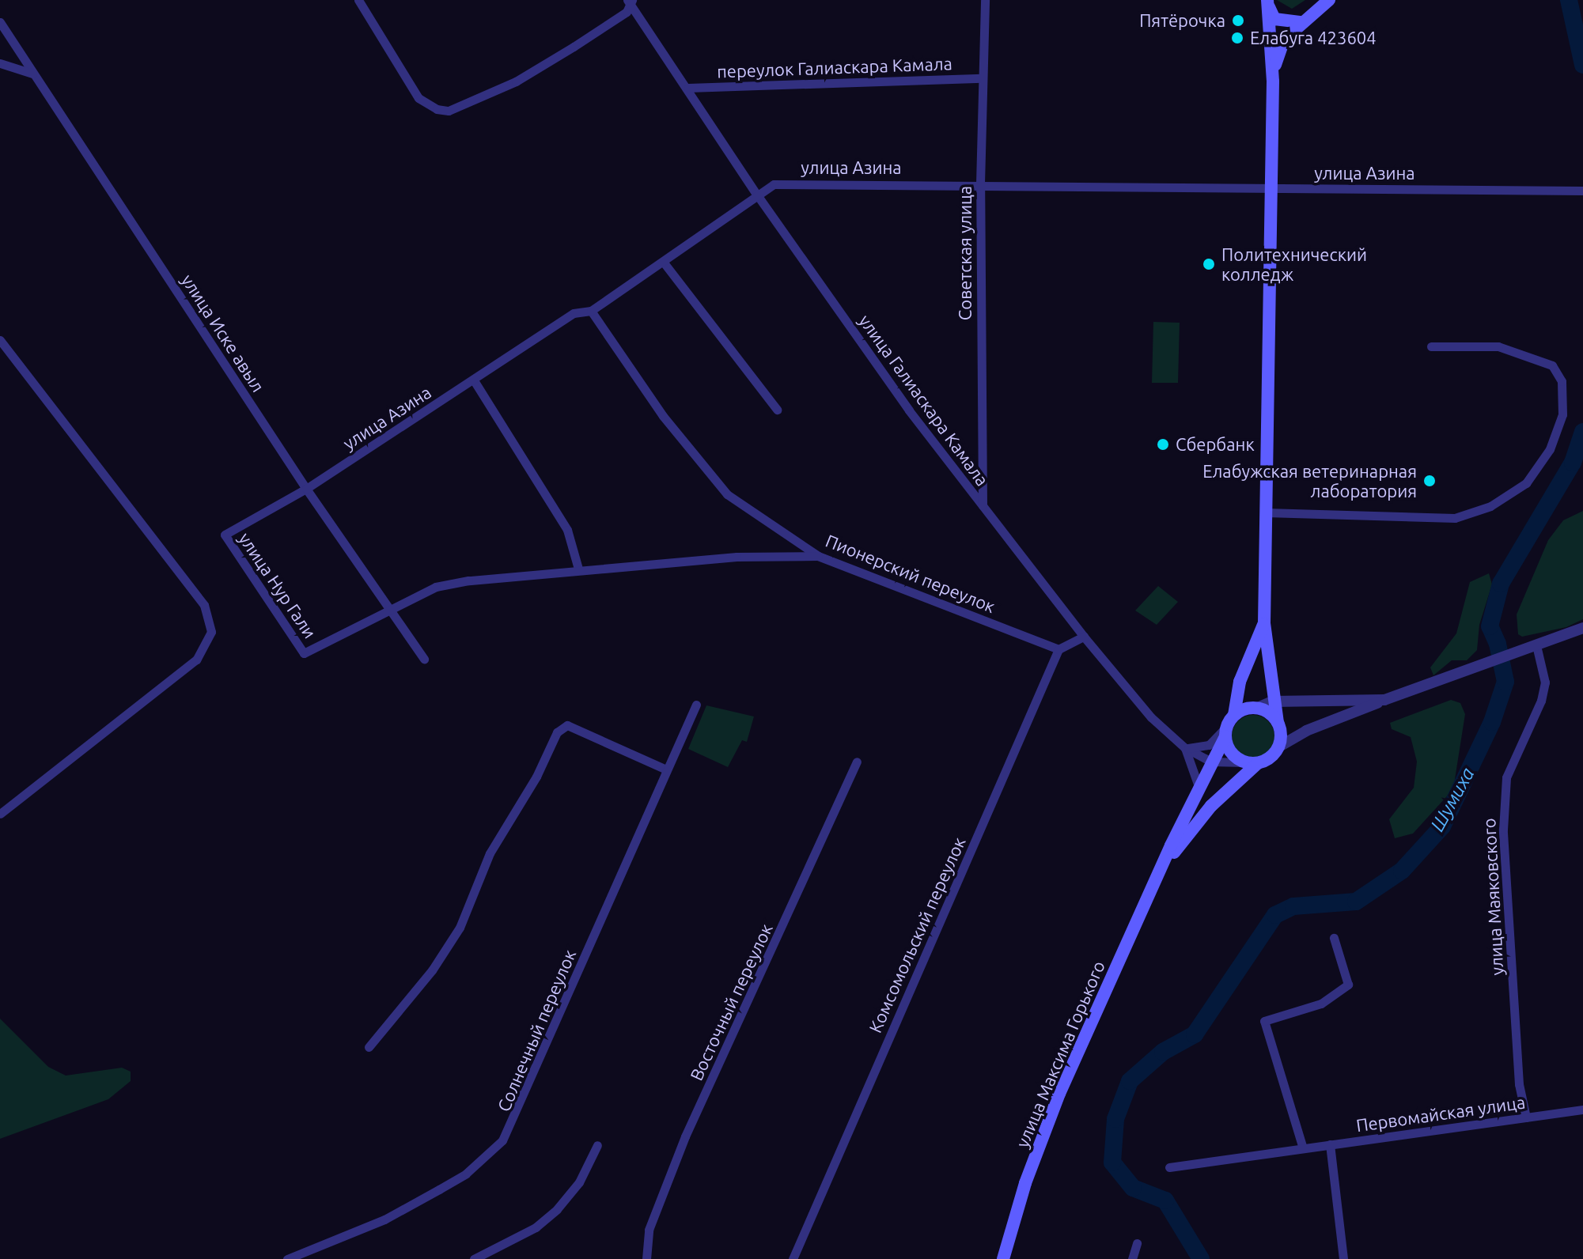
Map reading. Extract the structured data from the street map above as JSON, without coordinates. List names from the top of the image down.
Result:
{
  "streets": {
    "main road": ["улица Максима Горького"],
    "street": [
      "переулок Галиаскара Камала",
      "улица Азина",
      "Советская улица",
      "улица Иске авыл",
      "улица Галиаскара Камала",
      "Пионерский переулок",
      "улица Нур Гали",
      "улица Маяковского",
      "Комсомольский переулок",
      "Восточный переулок",
      "Солнечный переулок",
      "Первомайская улица"
    ]
  },
  "crossings": [
    ["переулок Галиаскара Камала", "Советская улица"],
    ["переулок Галиаскара Камала", "улица Галиаскара Камала"],
    ["улица Азина", "Советская улица"],
    ["улица Азина", "улица Иске авыл"],
    ["улица Азина", "улица Галиаскара Камала"],
    ["улица Азина", "Пионерский переулок"],
    ["улица Азина", "улица Нур Гали"],
    ["Советская улица", "улица Галиаскара Камала"],
    ["улица Иске авыл", "улица Нур Гали"],
    ["улица Галиаскара Камала", "улица Максима Горького"],
    ["Пионерский переулок", "Комсомольский переулок"],
    ["улица Маяковского", "Первомайская улица"]
  ],
  "water": ["Шумиха"],
  "places": [
    "Пятёрочка",
    "Елабуга 423604",
    "Политехнический колледж",
    "Сбербанк",
    "Елабужская ветеринарная лаборатория"
  ]
}
